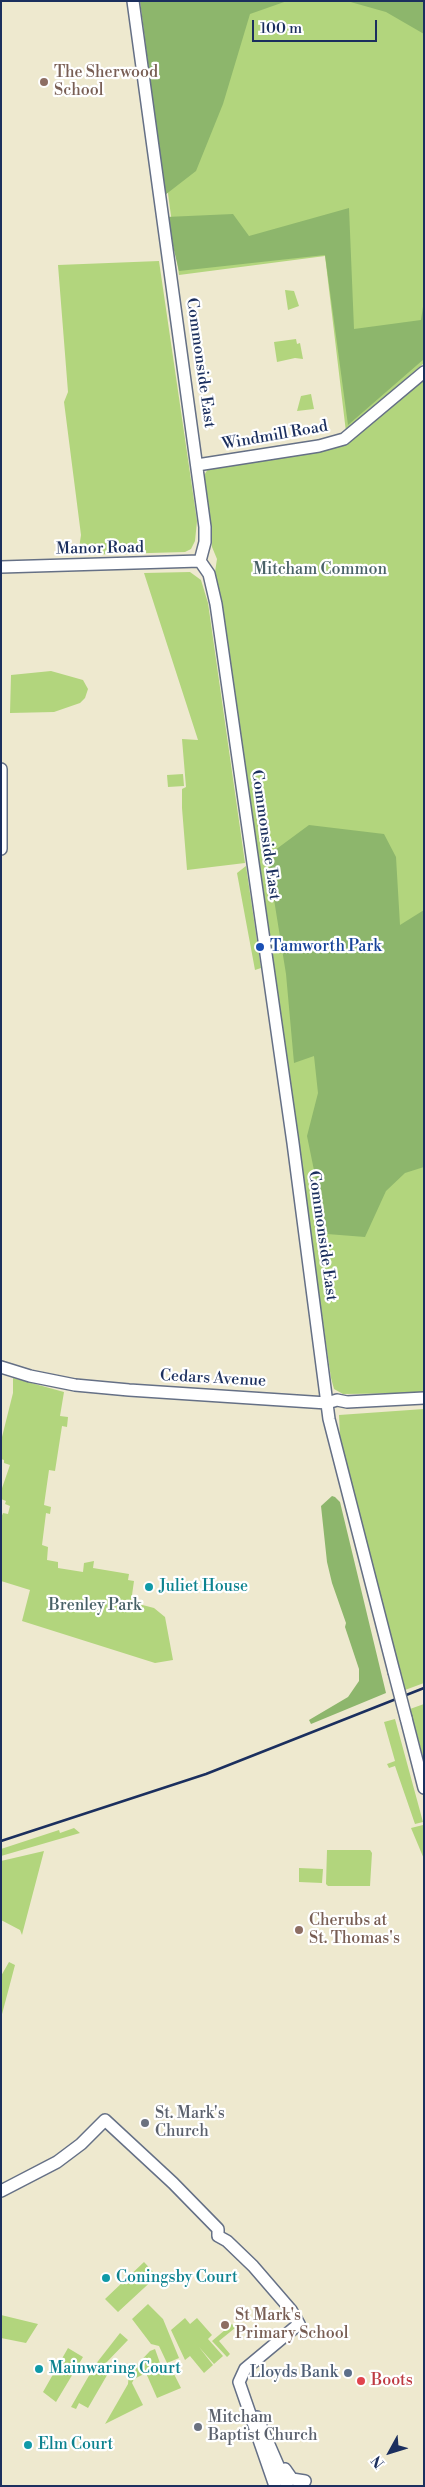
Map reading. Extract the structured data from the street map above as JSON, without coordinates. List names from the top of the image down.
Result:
{
  "streets": {
    "street": [
      "Commonside East",
      "Windmill Road",
      "Manor Road",
      "Cedars Avenue"
    ]
  },
  "crossings": [
    ["Commonside East", "Windmill Road"],
    ["Commonside East", "Manor Road"],
    ["Commonside East", "Cedars Avenue"]
  ],
  "parks": ["Mitcham Common", "Brenley Park"],
  "places": [
    "The Sherwood School",
    "Tamworth Park",
    "Juliet House",
    "Cherubs at St. Thomas's",
    "St. Mark's Church",
    "Coningsby Court",
    "St Mark's Primary School",
    "Mainwaring Court",
    "Lloyds Bank",
    "Boots",
    "Mitcham Baptist Church",
    "Elm Court"
  ],
  "scale_bar": "100 m",
  "north": "bottom left"
}
